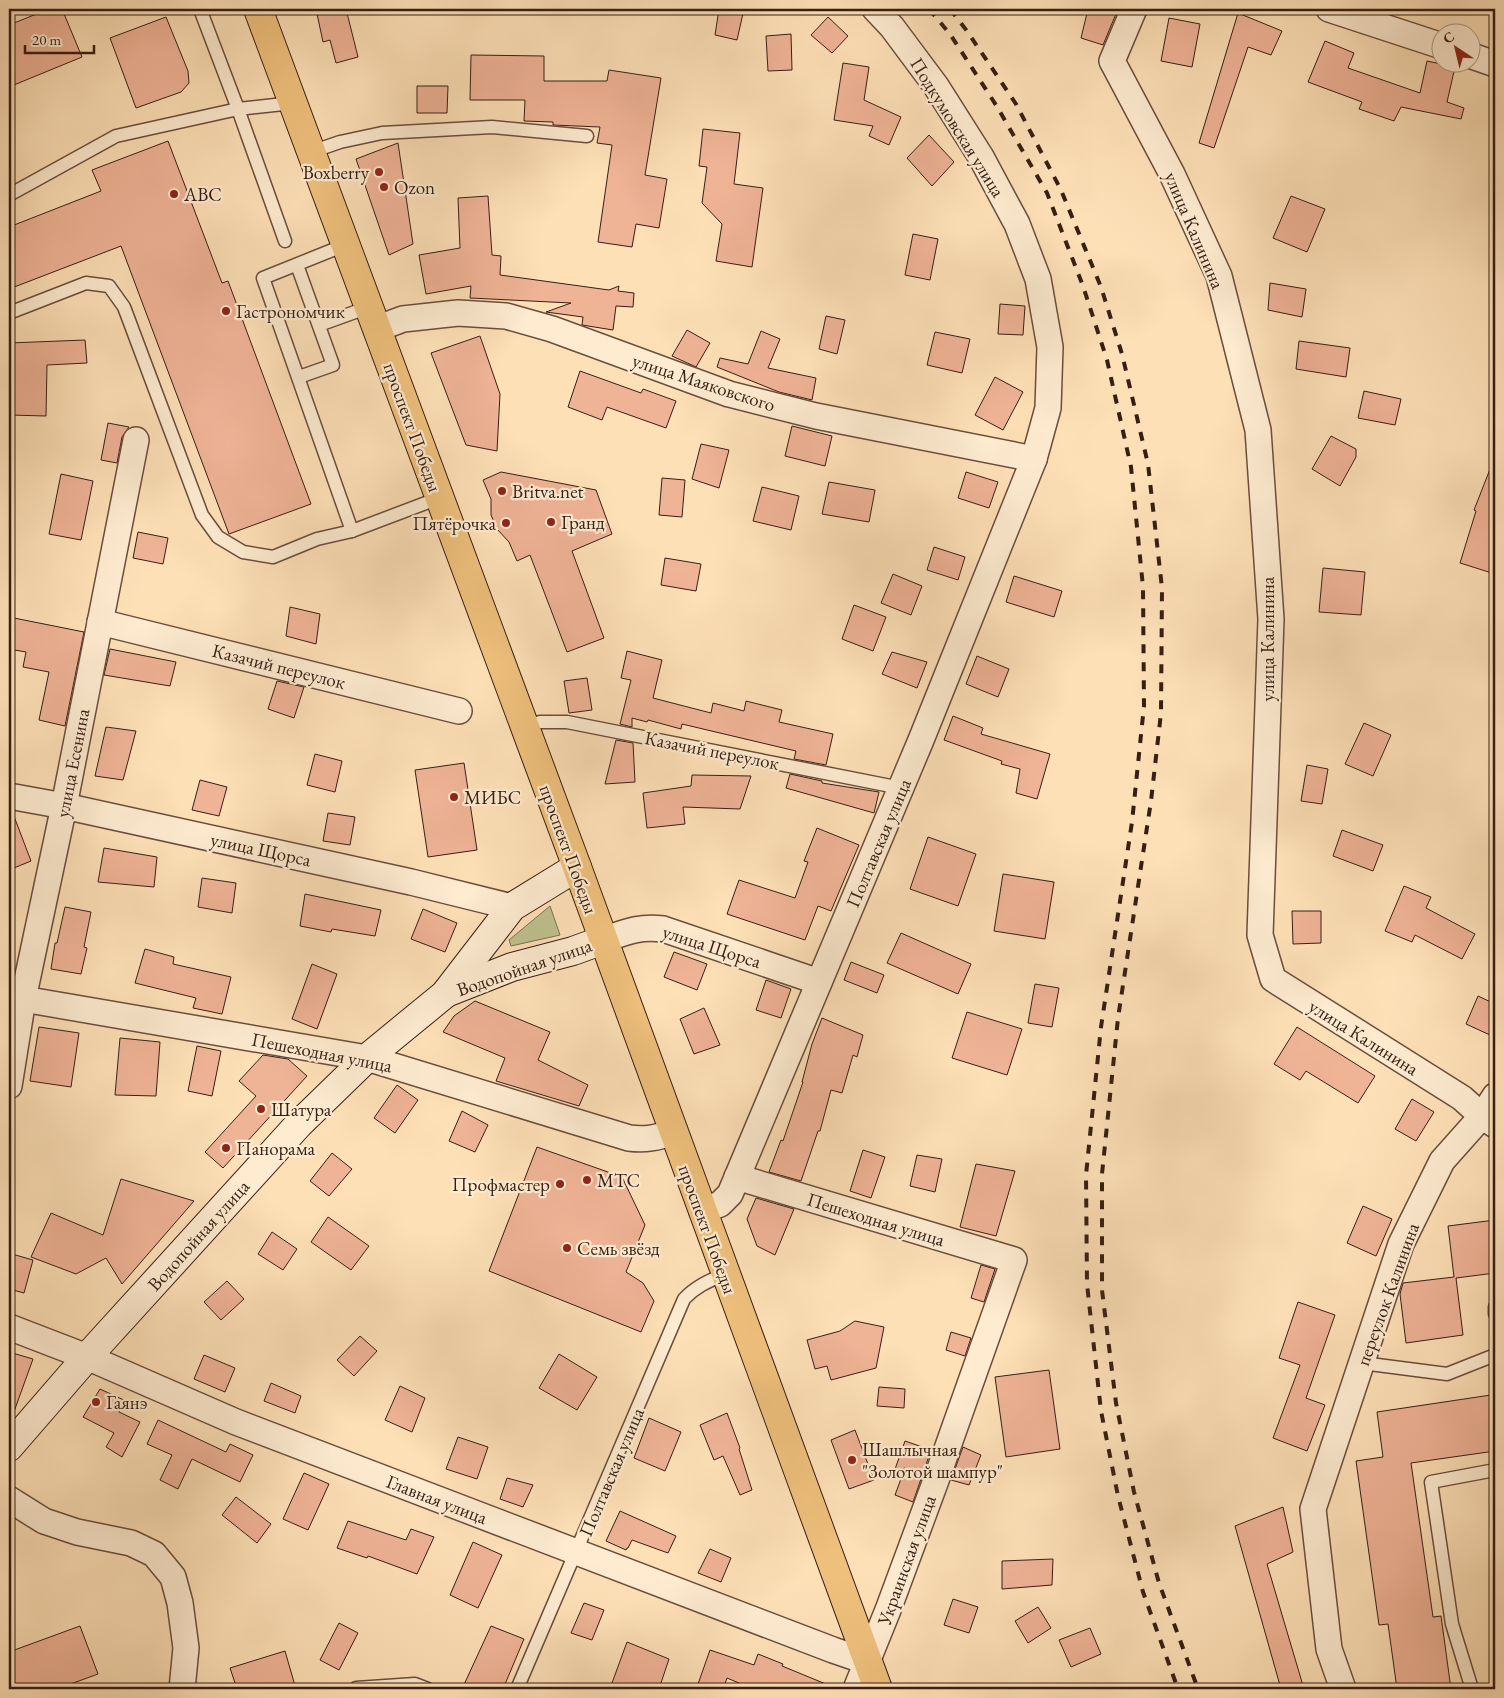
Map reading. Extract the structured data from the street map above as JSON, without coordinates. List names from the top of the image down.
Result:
{
  "streets": {
    "main road": ["проспект Победы", "Водопойная улица"],
    "street": [
      "Подкумовская улица",
      "улица Калинина",
      "улица Маяковского",
      "Казачий переулок",
      "улица Есенина",
      "Полтавская улица",
      "улица Щорса",
      "Пешеходная улица",
      "переулок Калинина",
      "Главная улица",
      "Украинская улица"
    ]
  },
  "crossings": [
    ["Подкумовская улица", "улица Маяковского"],
    ["Подкумовская улица", "Полтавская улица"],
    ["улица Калинина", "переулок Калинина"],
    ["улица Маяковского", "проспект Победы"],
    ["улица Маяковского", "Полтавская улица"],
    ["проспект Победы", "Казачий переулок"],
    ["проспект Победы", "Полтавская улица"],
    ["проспект Победы", "улица Щорса"],
    ["проспект Победы", "Водопойная улица"],
    ["проспект Победы", "Пешеходная улица"],
    ["проспект Победы", "Главная улица"],
    ["проспект Победы", "Украинская улица"],
    ["Казачий переулок", "улица Есенина"],
    ["Казачий переулок", "Полтавская улица"],
    ["улица Есенина", "улица Щорса"],
    ["улица Есенина", "Пешеходная улица"],
    ["Полтавская улица", "улица Щорса"],
    ["Полтавская улица", "Пешеходная улица"],
    ["Полтавская улица", "Главная улица"],
    ["улица Щорса", "Водопойная улица"],
    ["Водопойная улица", "Пешеходная улица"],
    ["Водопойная улица", "Главная улица"],
    ["Пешеходная улица", "Украинская улица"],
    ["Главная улица", "Украинская улица"]
  ],
  "places": [
    "Boxberry",
    "Ozon",
    "ABC",
    "Гастрономчик",
    "Britva.net",
    "Гранд",
    "Пятёрочка",
    "МИБС",
    "Шатура",
    "Панорама",
    "МТС",
    "Профмастер",
    "Семь звёзд",
    "Гаянэ",
    "Шашлычная \"Золотой шампур\""
  ],
  "scale_bar": "20 m",
  "north": "top left"
}
